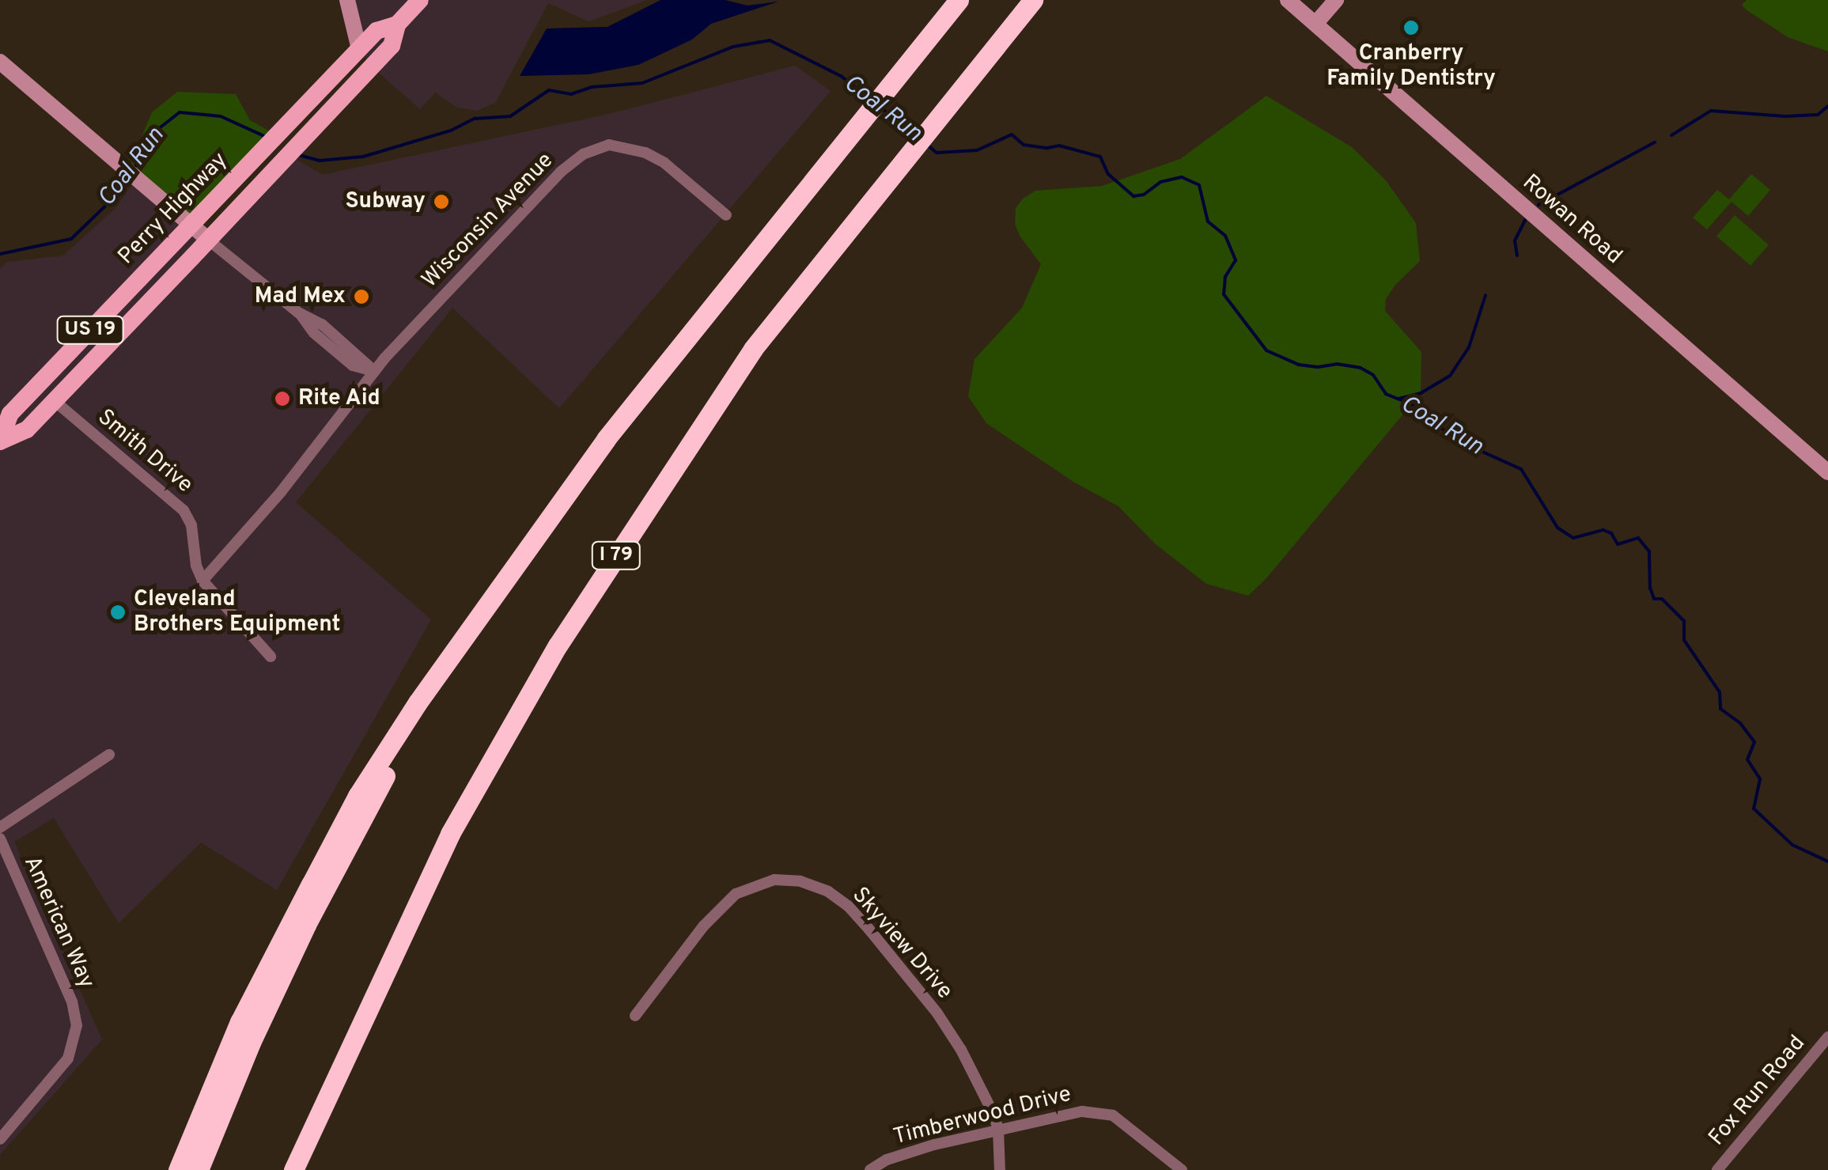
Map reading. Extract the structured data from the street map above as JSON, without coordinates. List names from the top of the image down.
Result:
{
  "streets": {
    "highway": ["I 79"],
    "main road": ["Perry Highway", "US 19"],
    "street": [
      "Rowan Road",
      "Wisconsin Avenue",
      "Smith Drive",
      "American Way",
      "Skyview Drive",
      "Fox Run Road",
      "Timberwood Drive"
    ]
  },
  "crossings": [
    ["Perry Highway", "Smith Drive"],
    ["Wisconsin Avenue", "Smith Drive"],
    ["Skyview Drive", "Timberwood Drive"]
  ],
  "water": ["Coal Run"],
  "places": [
    "Cranberry Family Dentistry",
    "Subway",
    "Mad Mex",
    "Rite Aid",
    "Cleveland Brothers Equipment"
  ]
}
